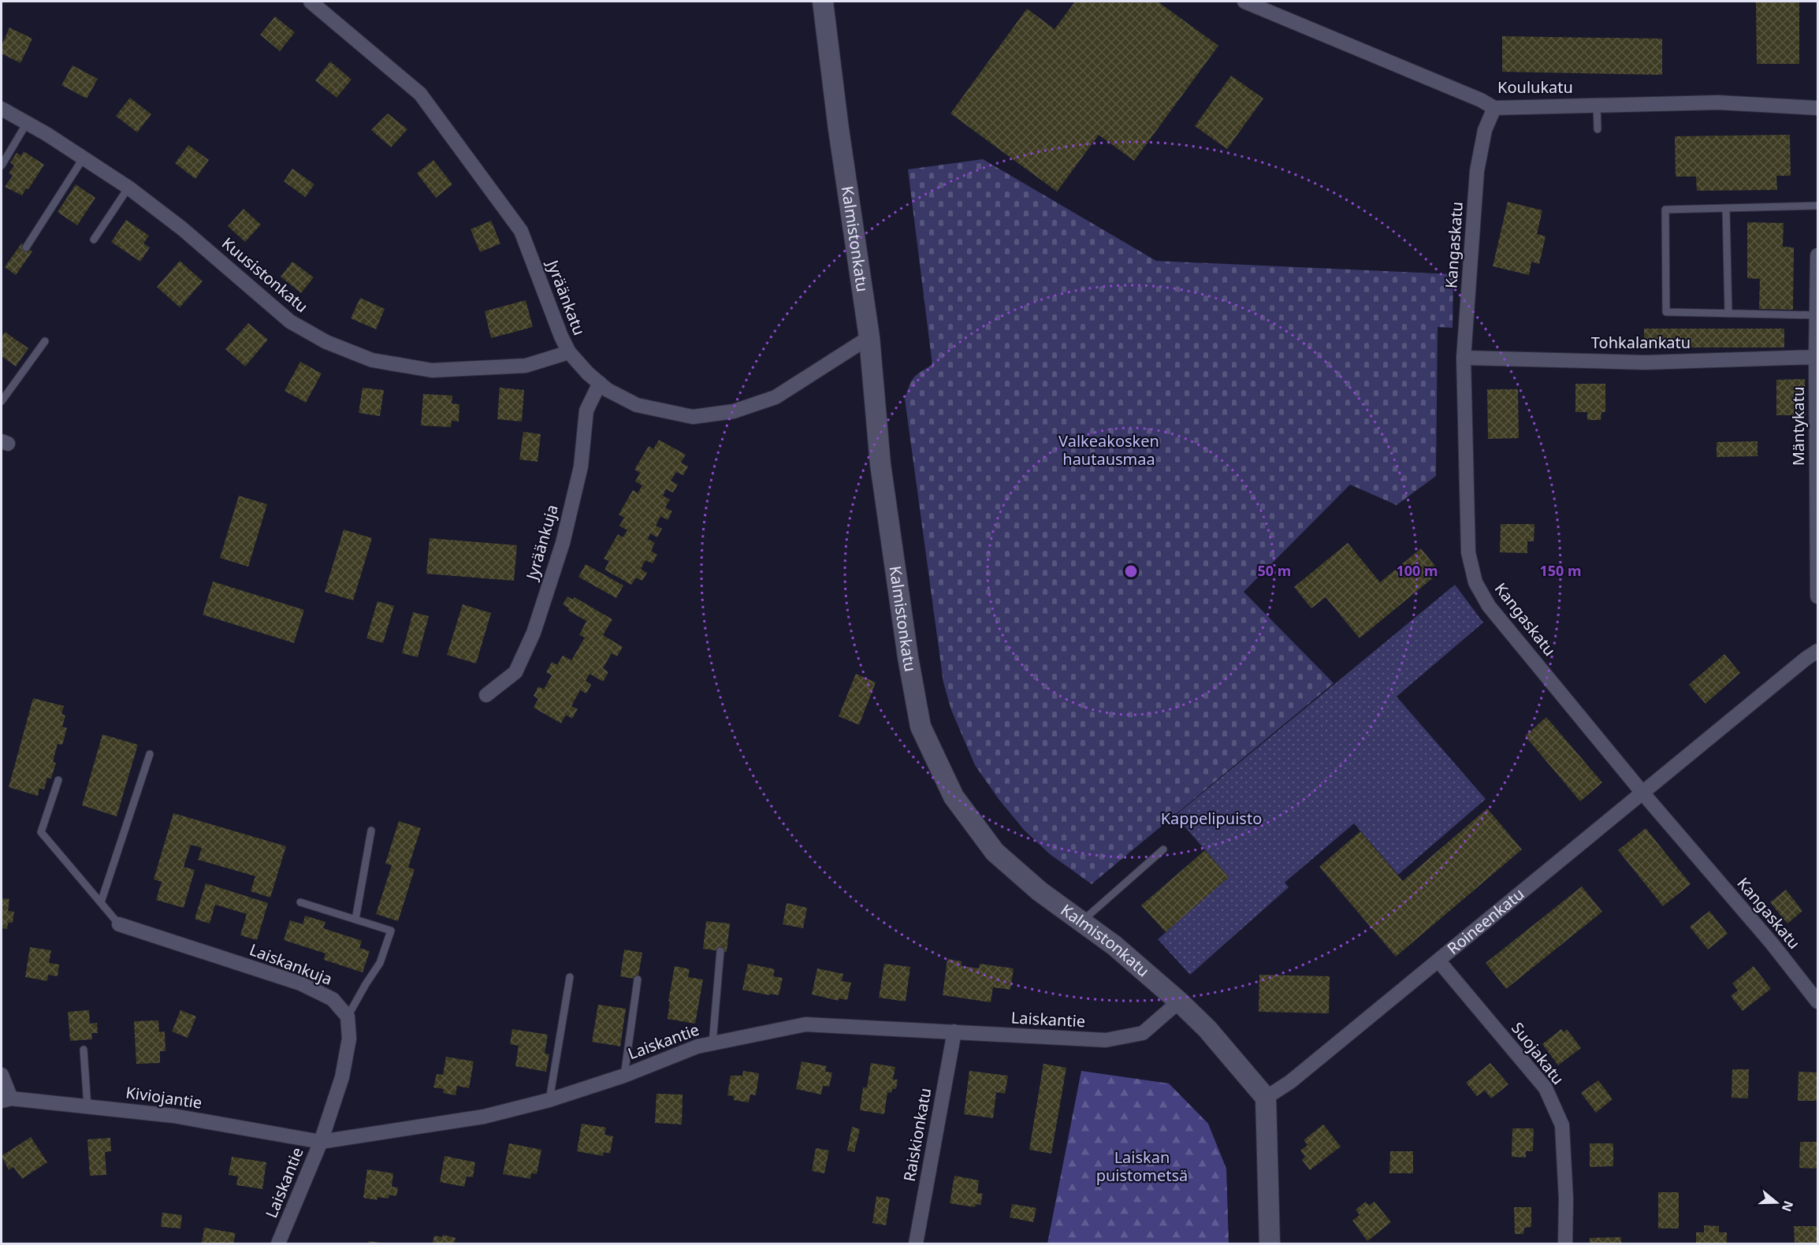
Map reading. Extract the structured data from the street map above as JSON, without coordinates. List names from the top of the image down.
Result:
{
  "streets": {
    "street": [
      "Koulukatu",
      "Kalmistonkatu",
      "Kangaskatu",
      "Kuusistonkatu",
      "Jyräänkatu",
      "Tohkalankatu",
      "Mäntykatu",
      "Jyräänkuja",
      "Roineenkatu",
      "Laiskankuja",
      "Laiskantie",
      "Suojakatu",
      "Kiviojantie",
      "Raiskionkatu"
    ]
  },
  "crossings": [
    ["Koulukatu", "Kangaskatu"],
    ["Kalmistonkatu", "Jyräänkatu"],
    ["Kalmistonkatu", "Roineenkatu"],
    ["Kalmistonkatu", "Laiskantie"],
    ["Kangaskatu", "Tohkalankatu"],
    ["Kangaskatu", "Roineenkatu"],
    ["Kuusistonkatu", "Jyräänkatu"],
    ["Jyräänkatu", "Jyräänkuja"],
    ["Tohkalankatu", "Mäntykatu"],
    ["Roineenkatu", "Suojakatu"],
    ["Laiskantie", "Kiviojantie"],
    ["Laiskantie", "Raiskionkatu"]
  ],
  "parks": ["Valkeakosken hautausmaa", "Kappelipuisto", "Laiskan puistometsä"],
  "north": "right",
  "rings": ["50 m", "100 m", "150 m"]
}
